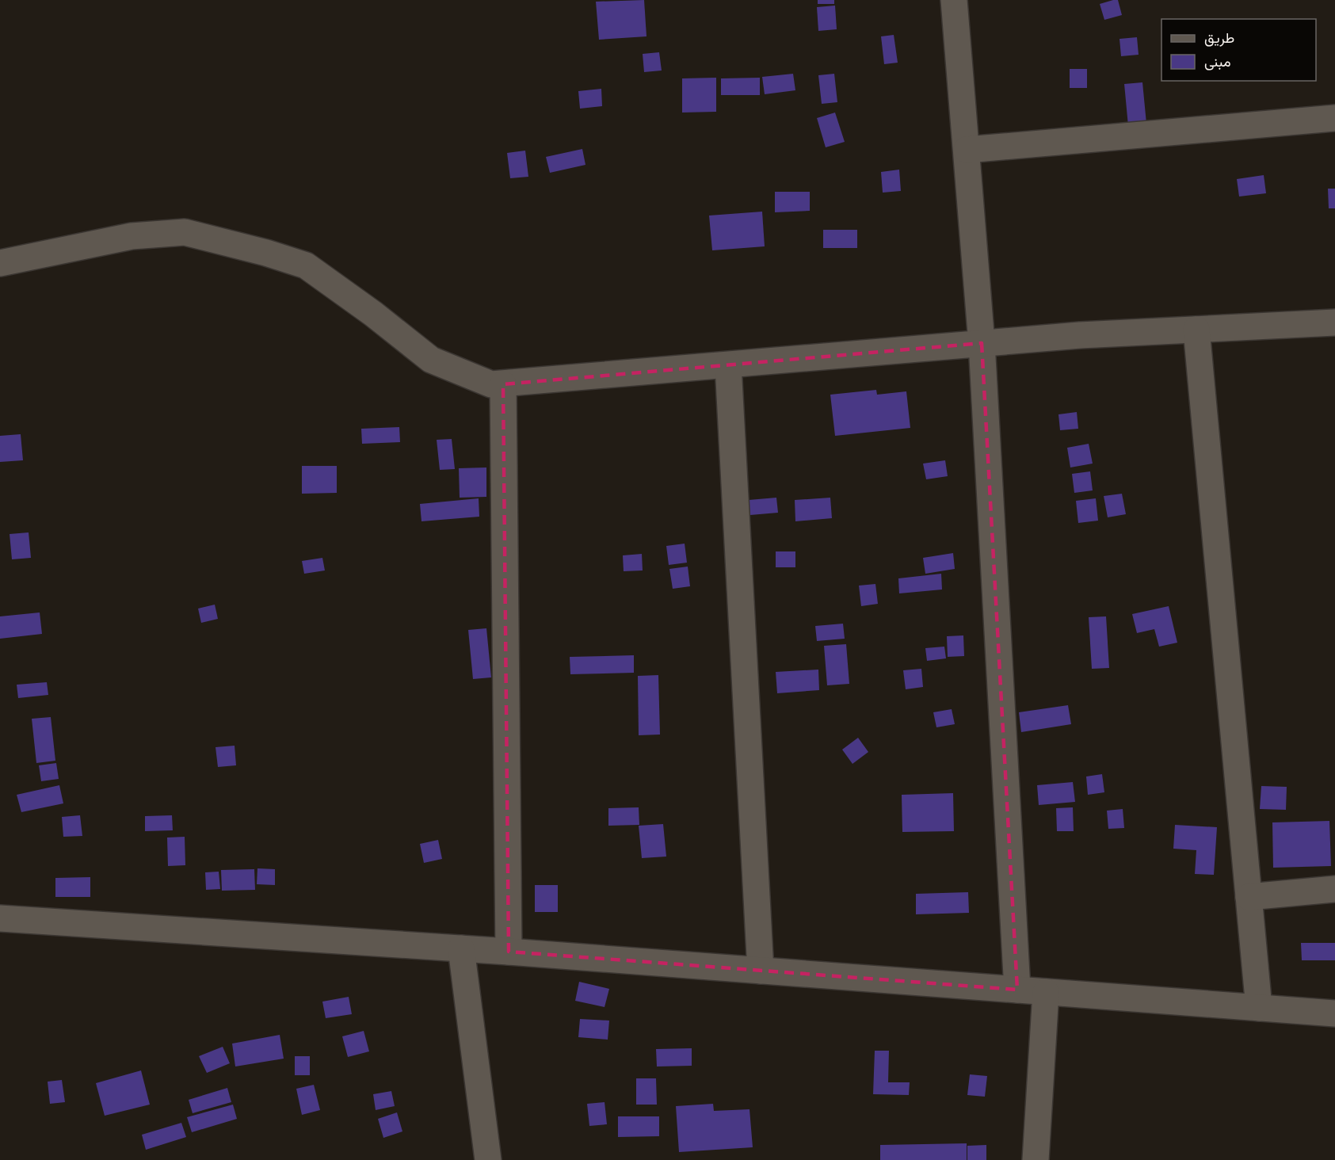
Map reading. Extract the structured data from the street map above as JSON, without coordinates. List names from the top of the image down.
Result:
{
  "legend": ["طريق", "مبنى"]
}
